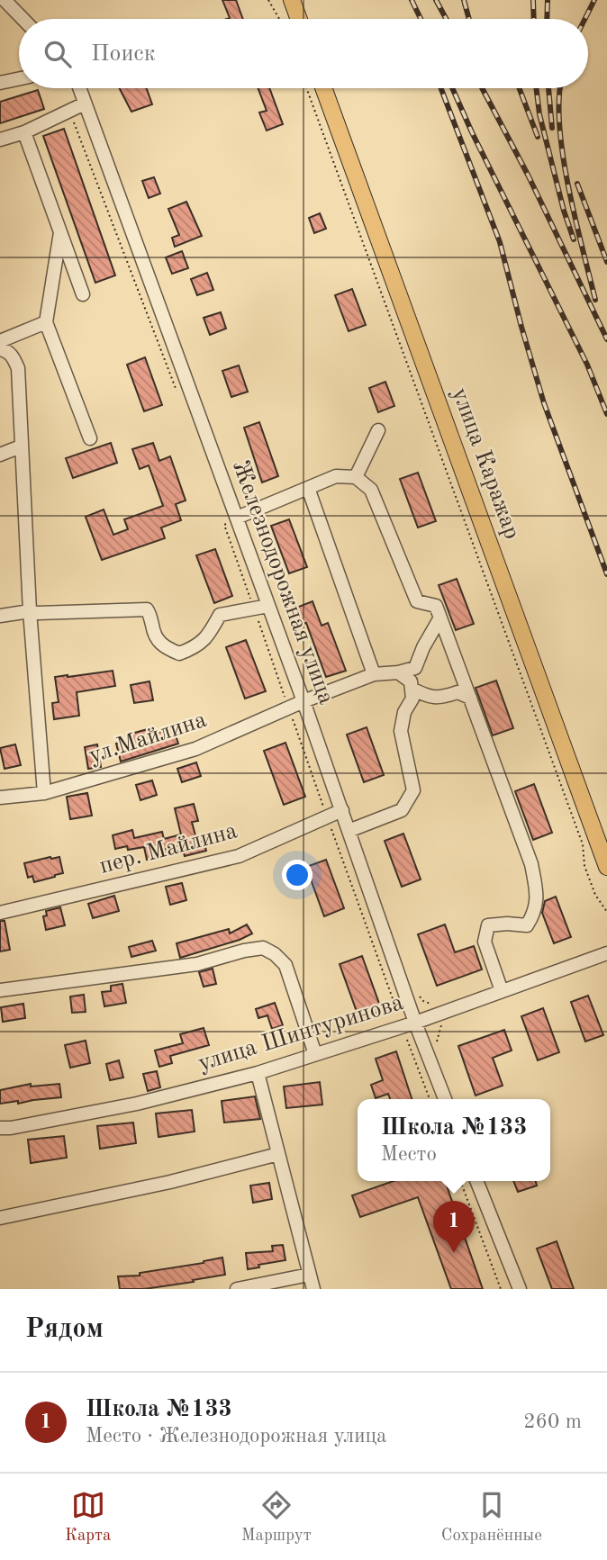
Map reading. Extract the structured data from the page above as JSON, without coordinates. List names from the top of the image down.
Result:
{
  "streets": {
    "main road": ["улица Каражар"],
    "street": [
      "Железнодорожная улица",
      "ул.Майлина",
      "пер. Майлина",
      "улица Шинтуринова"
    ]
  },
  "crossings": [
    ["Железнодорожная улица", "ул.Майлина"],
    ["Железнодорожная улица", "пер. Майлина"],
    ["Железнодорожная улица", "улица Шинтуринова"]
  ],
  "page": {
    "search": "Поиск",
    "popup": ["Школа №133", "Место"],
    "pins": "1",
    "heading": "Рядом",
    "list": [
      {
        "mark": "1",
        "name": "Школа №133",
        "note": "Место · Железнодорожная улица",
        "value": "260 m"
      }
    ],
    "nav": ["Карта", "Маршрут", "Сохранённые"]
  }
}
